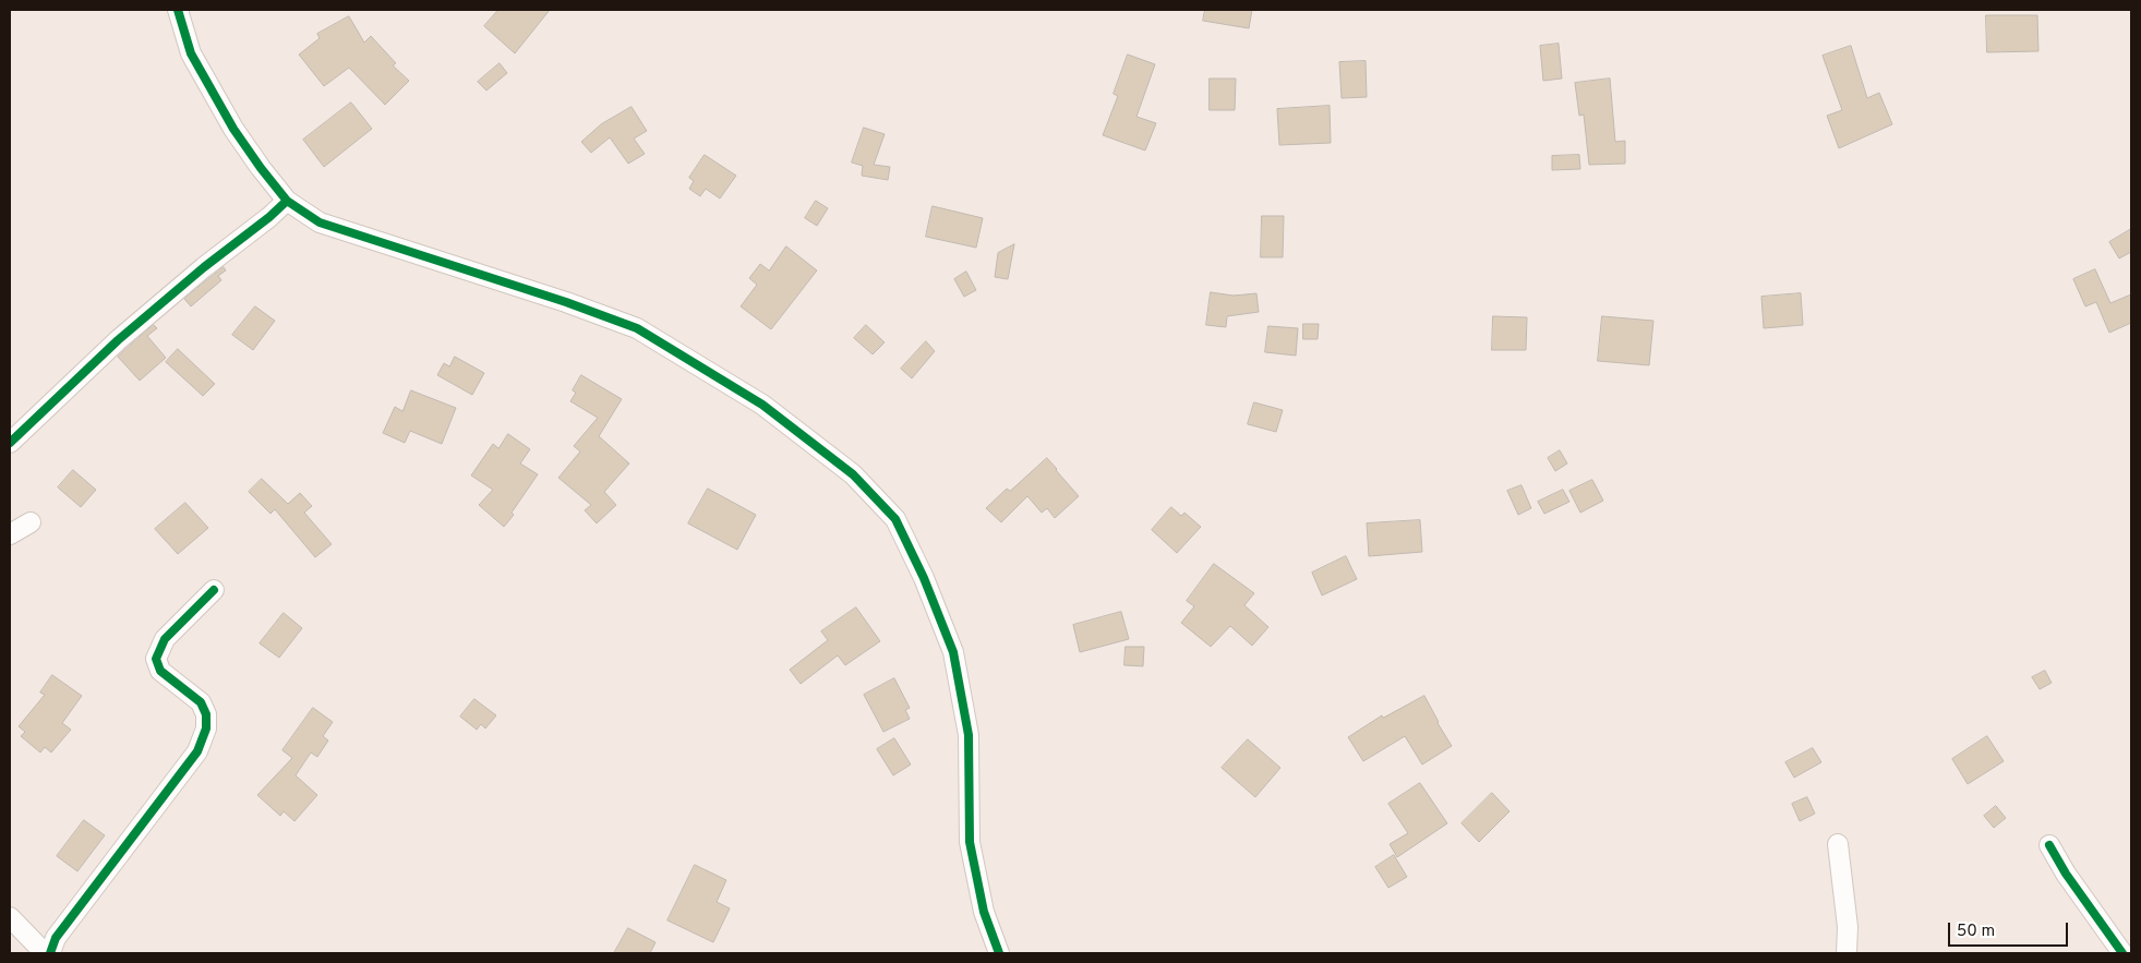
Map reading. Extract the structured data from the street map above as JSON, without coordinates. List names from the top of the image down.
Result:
{
  "scale_bar": "50 m"
}
